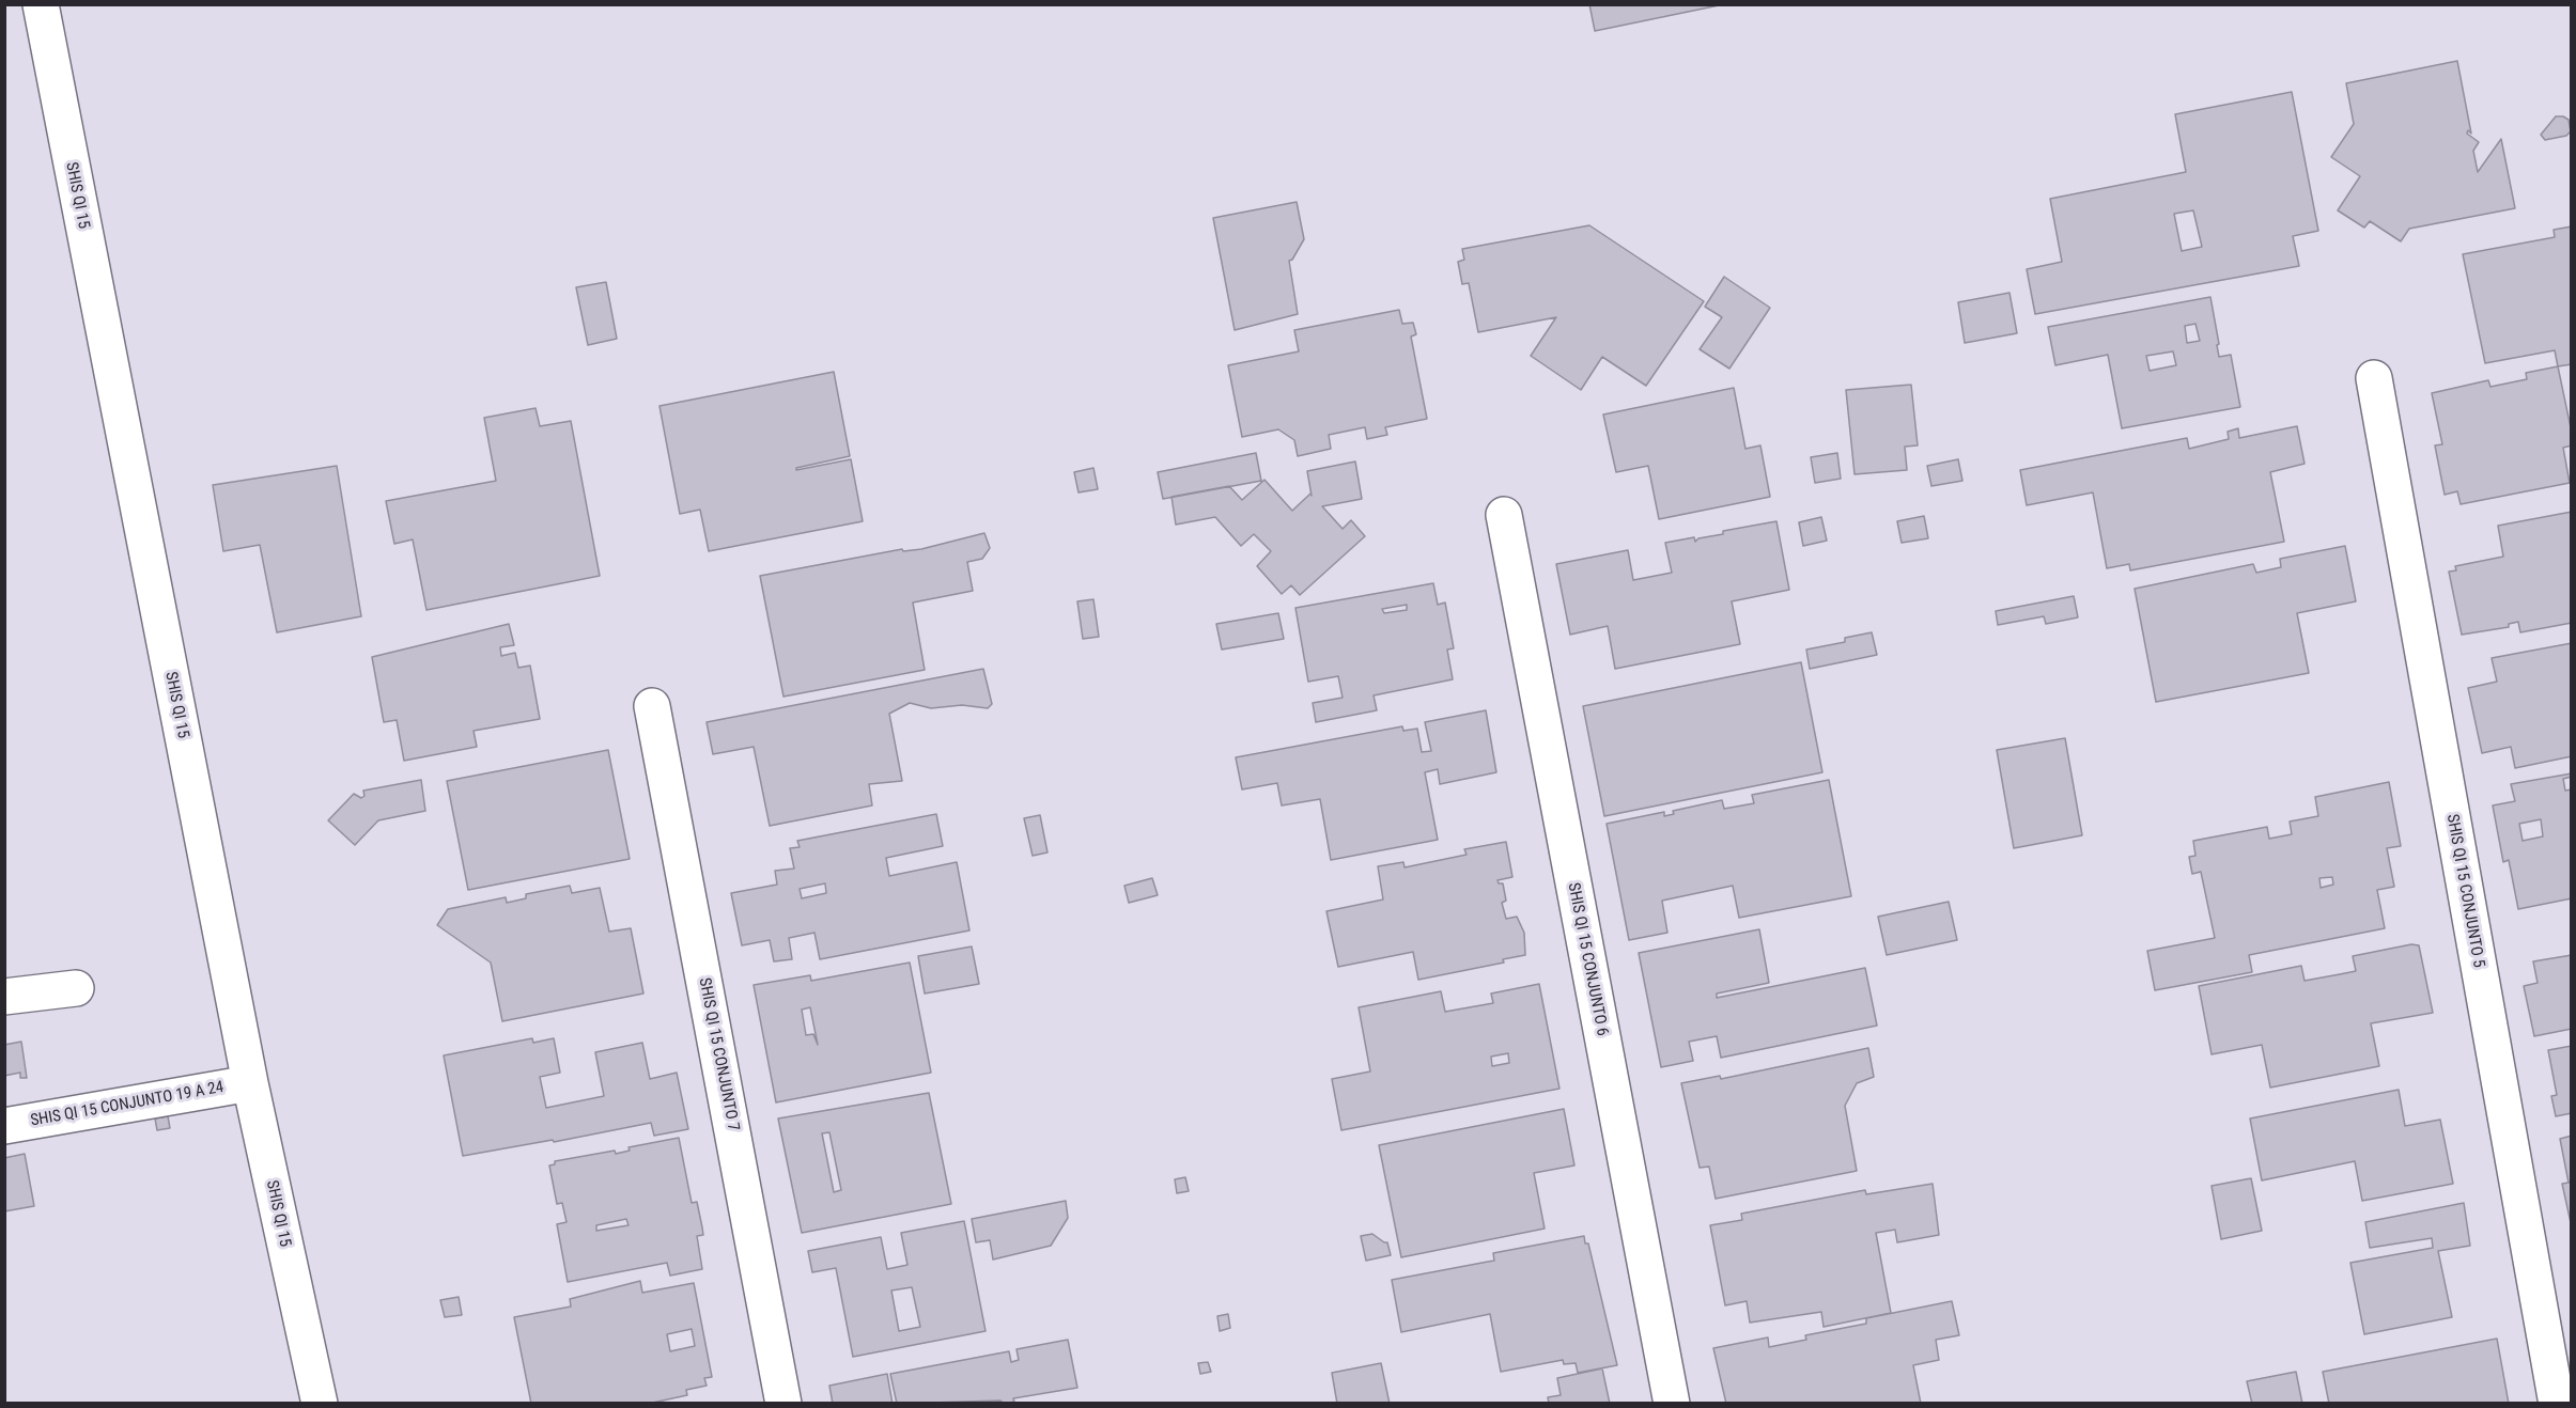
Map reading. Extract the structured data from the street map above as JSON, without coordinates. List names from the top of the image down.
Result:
{
  "streets": {
    "street": [
      "SHIS QI 15",
      "SHIS QI 15 CONJUNTO 5",
      "SHIS QI 15 CONJUNTO 6",
      "SHIS QI 15 CONJUNTO 7",
      "SHIS QI 15 CONJUNTO 19 A 24"
    ]
  },
  "crossings": [
    ["SHIS QI 15", "SHIS QI 15 CONJUNTO 19 A 24"]
  ]
}
